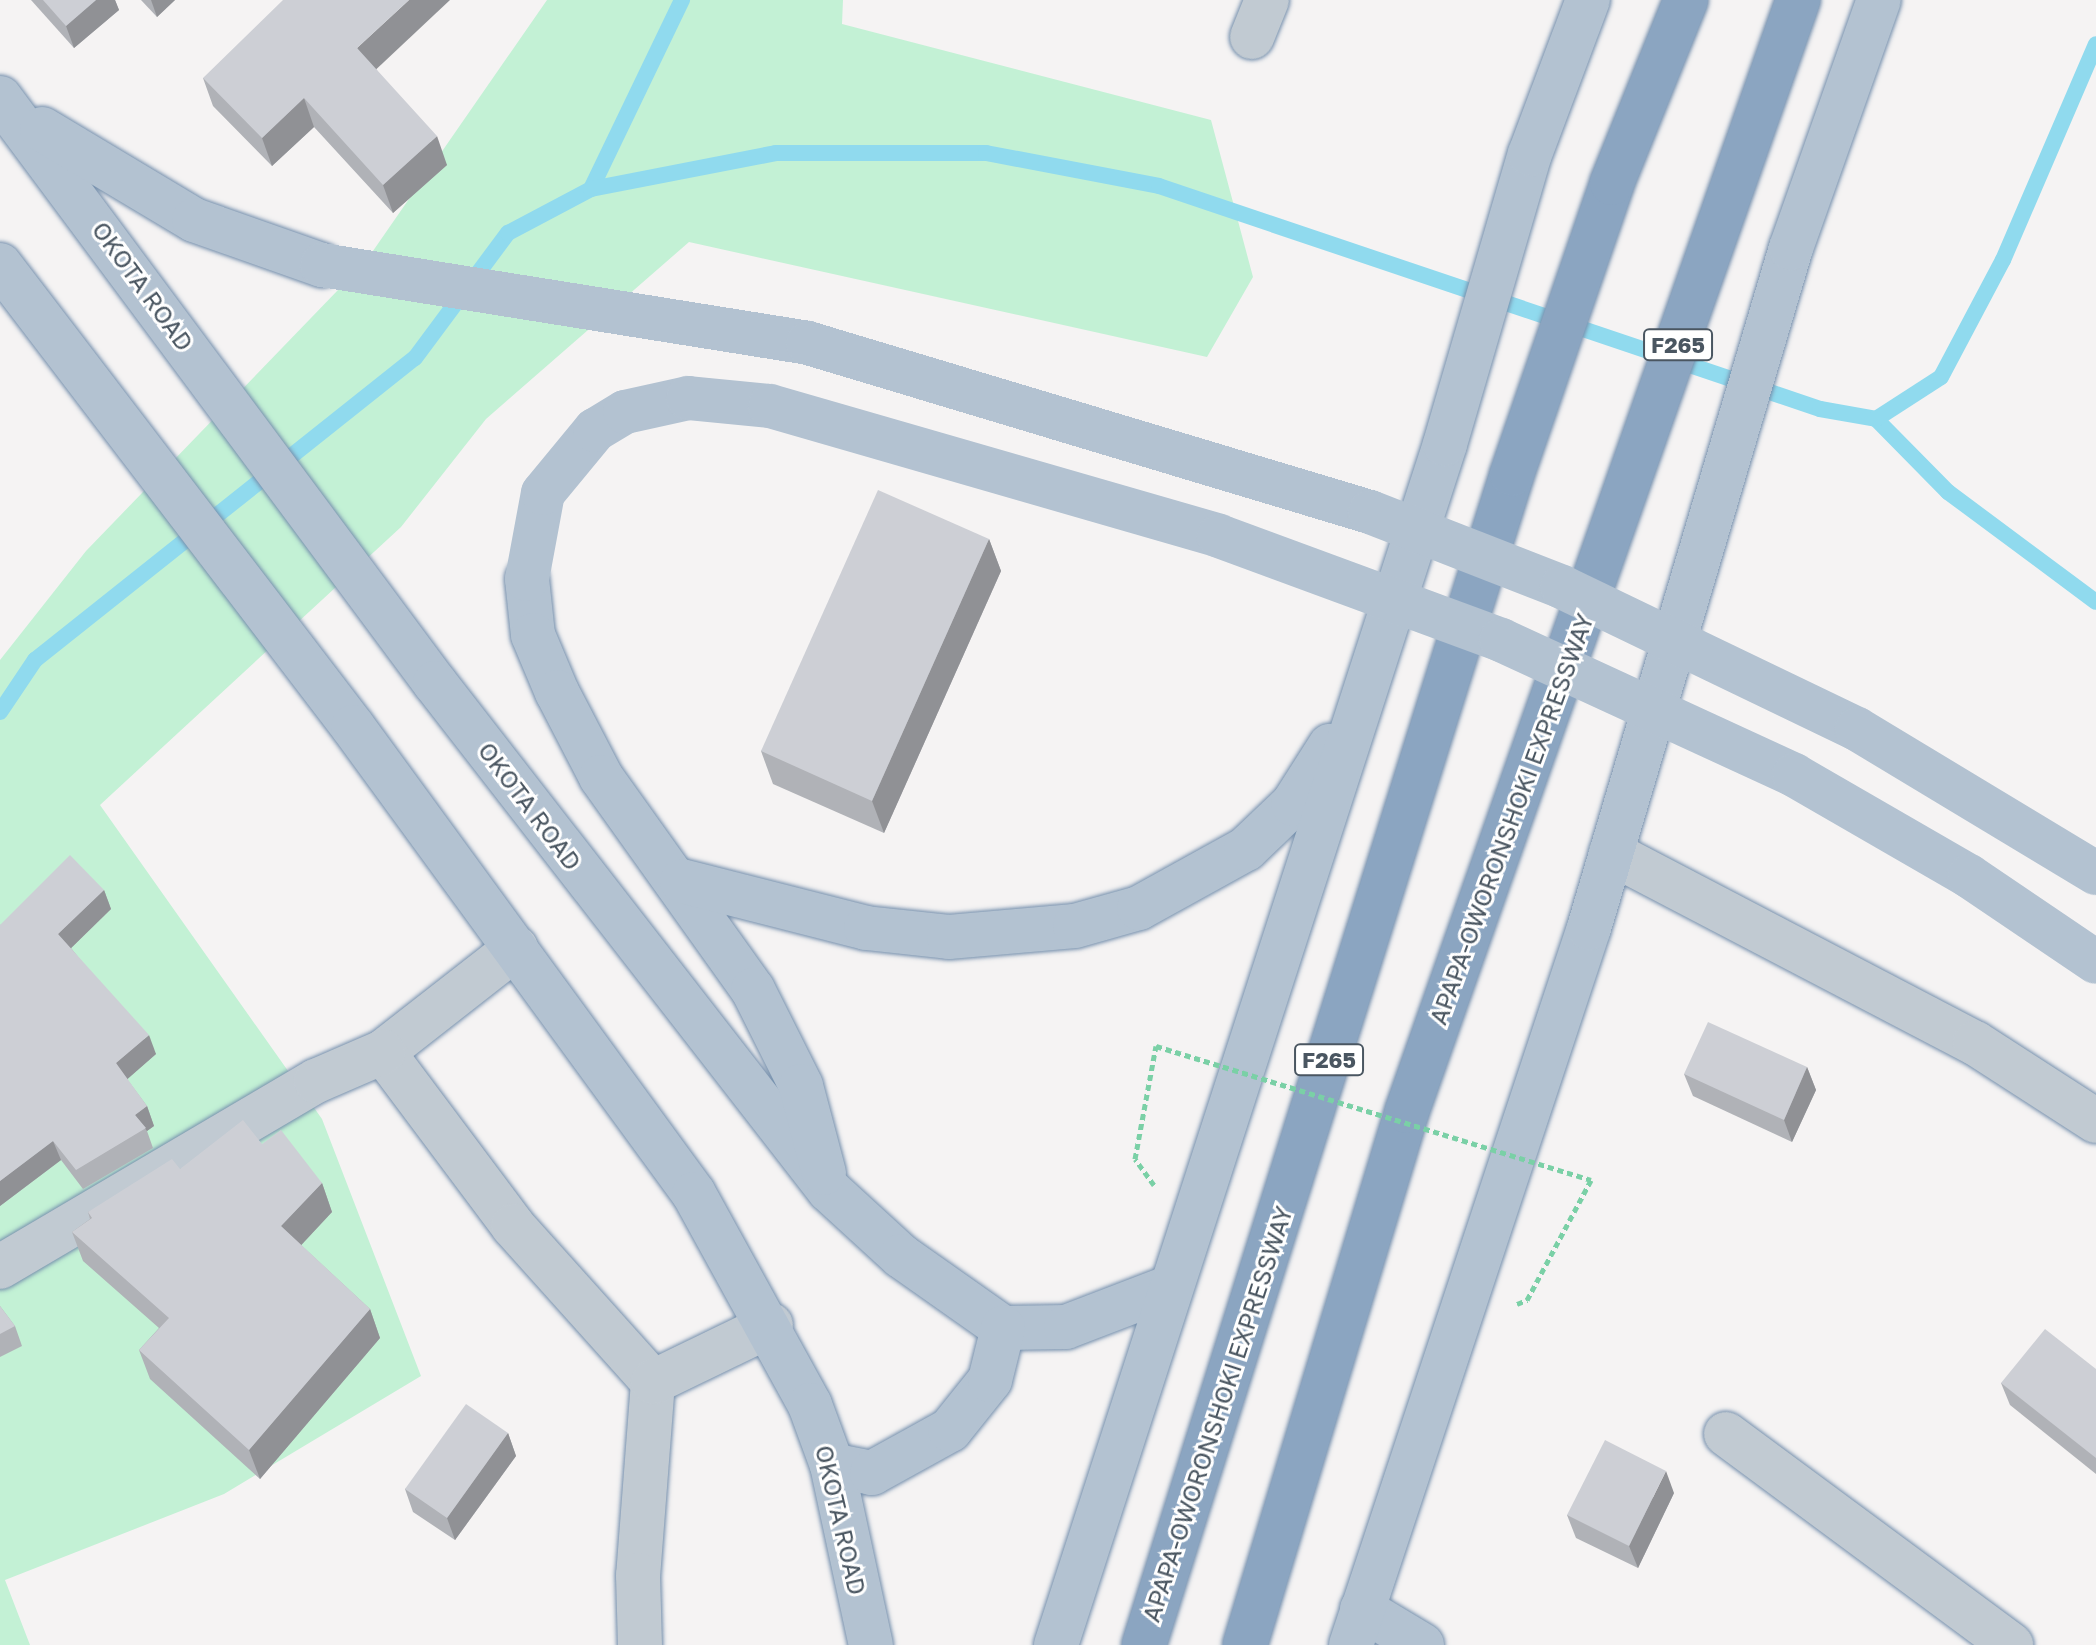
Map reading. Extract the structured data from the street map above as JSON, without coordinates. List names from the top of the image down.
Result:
{
  "streets": {
    "highway": ["F265", "APAPA-OWORONSHOKI EXPRESSWAY"],
    "main road": ["OKOTA ROAD"]
  }
}
